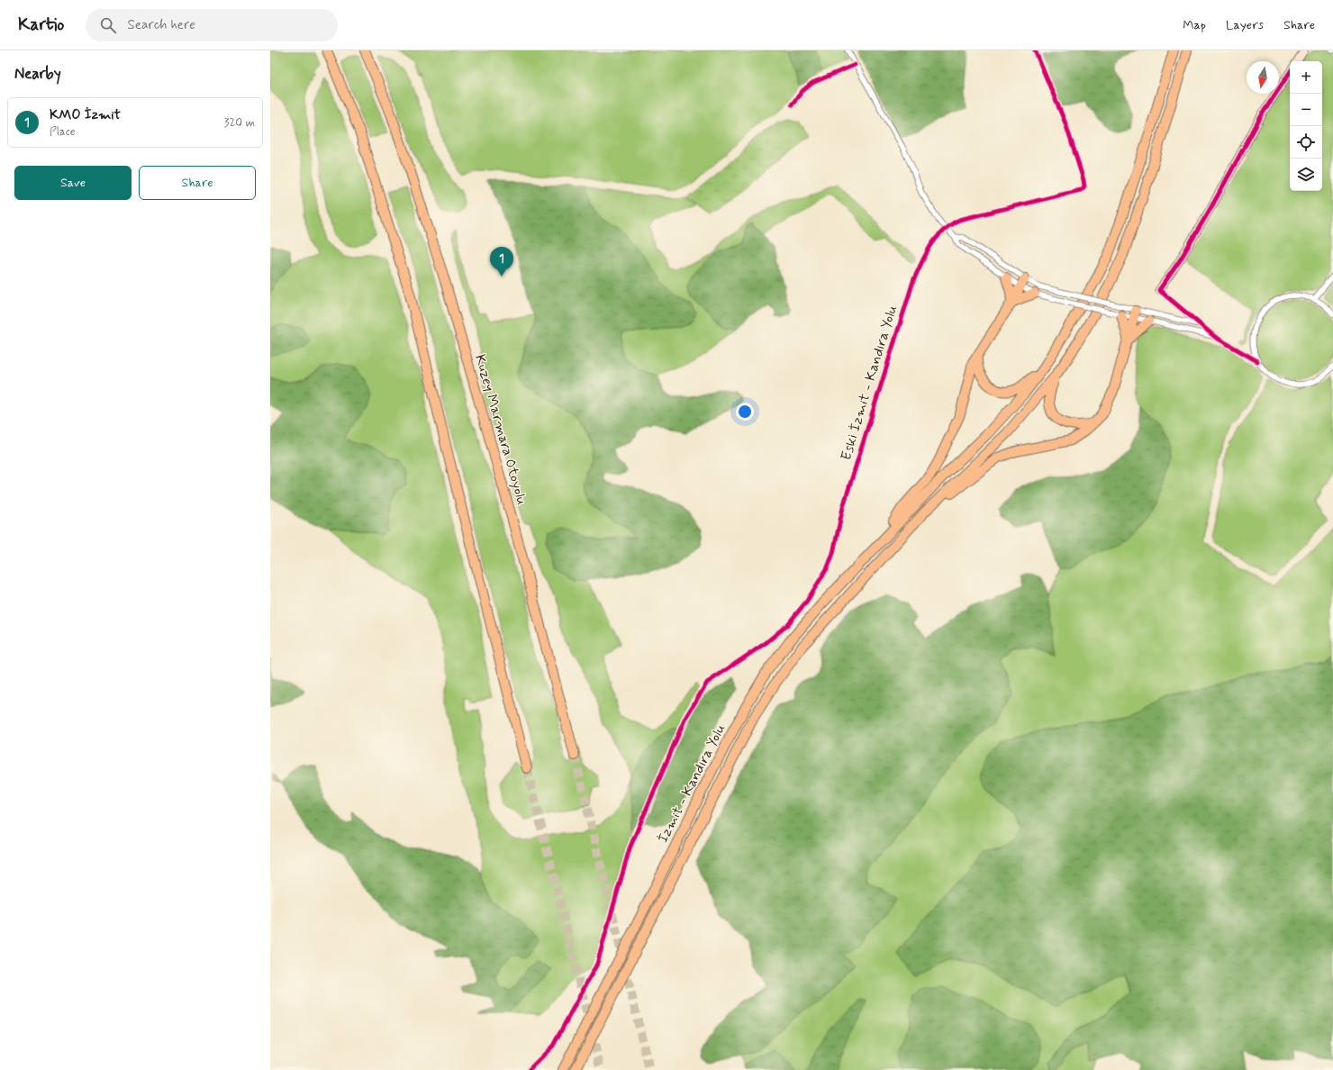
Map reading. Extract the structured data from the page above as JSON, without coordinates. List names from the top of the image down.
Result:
{
  "streets": {
    "highway": ["Kuzey Marmara Otoyolu", "İzmit - Kandıra Yolu"],
    "street": ["Eski İzmit - Kandıra Yolu"]
  },
  "north": "bottom",
  "page": {
    "header": "Kartio",
    "search": "Search here",
    "nav": ["Map", "Layers", "Share"],
    "heading": "Nearby",
    "map_buttons": ["+", "−"],
    "list": [
      {
        "mark": "1",
        "name": "KMO İzmit",
        "note": "Place",
        "value": "320 m"
      }
    ],
    "buttons": ["Save", "Share"],
    "pins": "1"
  }
}
